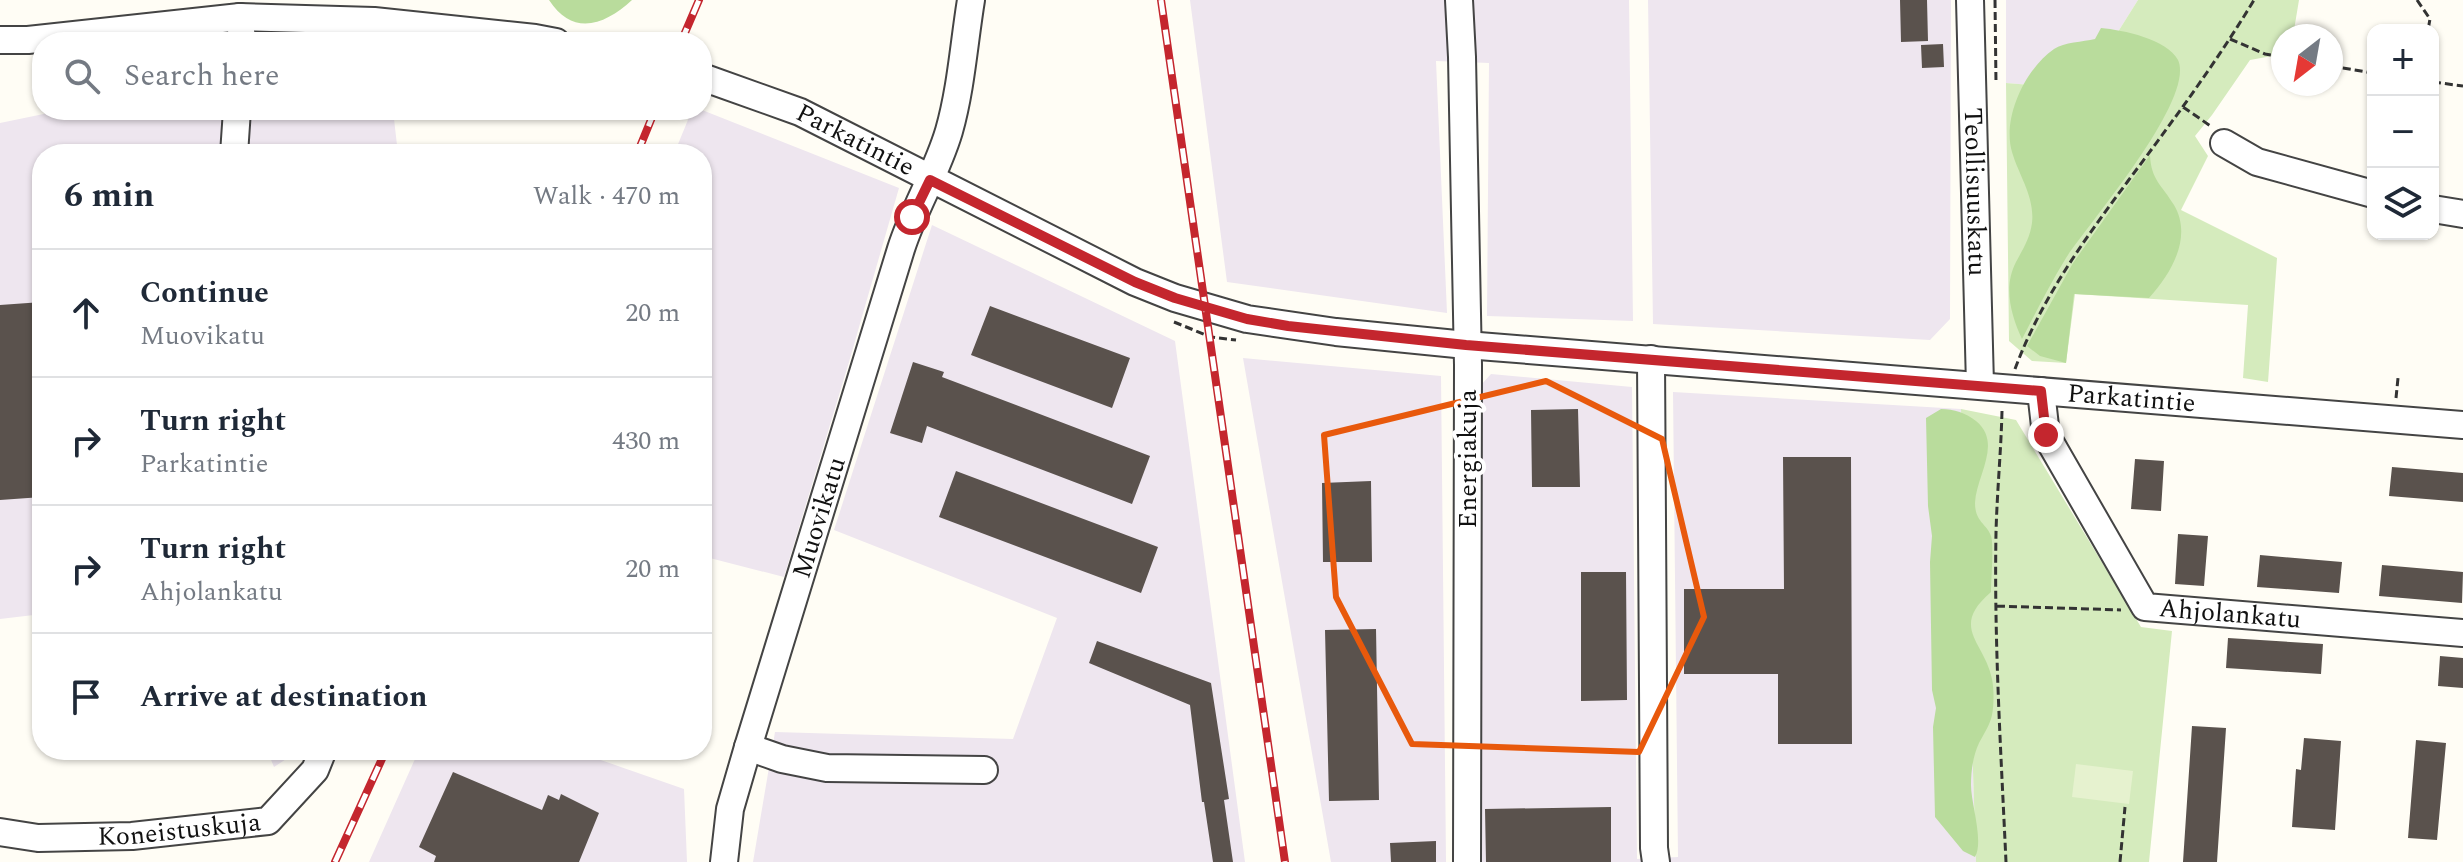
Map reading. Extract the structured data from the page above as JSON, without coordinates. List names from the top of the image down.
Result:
{
  "streets": {
    "street": [
      "Parkatintie",
      "Teollisuuskatu",
      "Energiakuja",
      "Muovikatu",
      "Ahjolankatu",
      "Koneistuskuja"
    ]
  },
  "crossings": [
    ["Parkatintie", "Teollisuuskatu"],
    ["Parkatintie", "Energiakuja"],
    ["Parkatintie", "Muovikatu"],
    ["Parkatintie", "Ahjolankatu"]
  ],
  "north": "bottom left",
  "page": {
    "map_buttons": ["+", "−"],
    "search": "Search here",
    "heading": ["6 min", "Walk · 470 m"],
    "list": [
      ["Continue", "Muovikatu", "20 m"],
      ["Turn right", "Parkatintie", "430 m"],
      ["Turn right", "Ahjolankatu", "20 m"],
      "Arrive at destination"
    ]
  }
}
